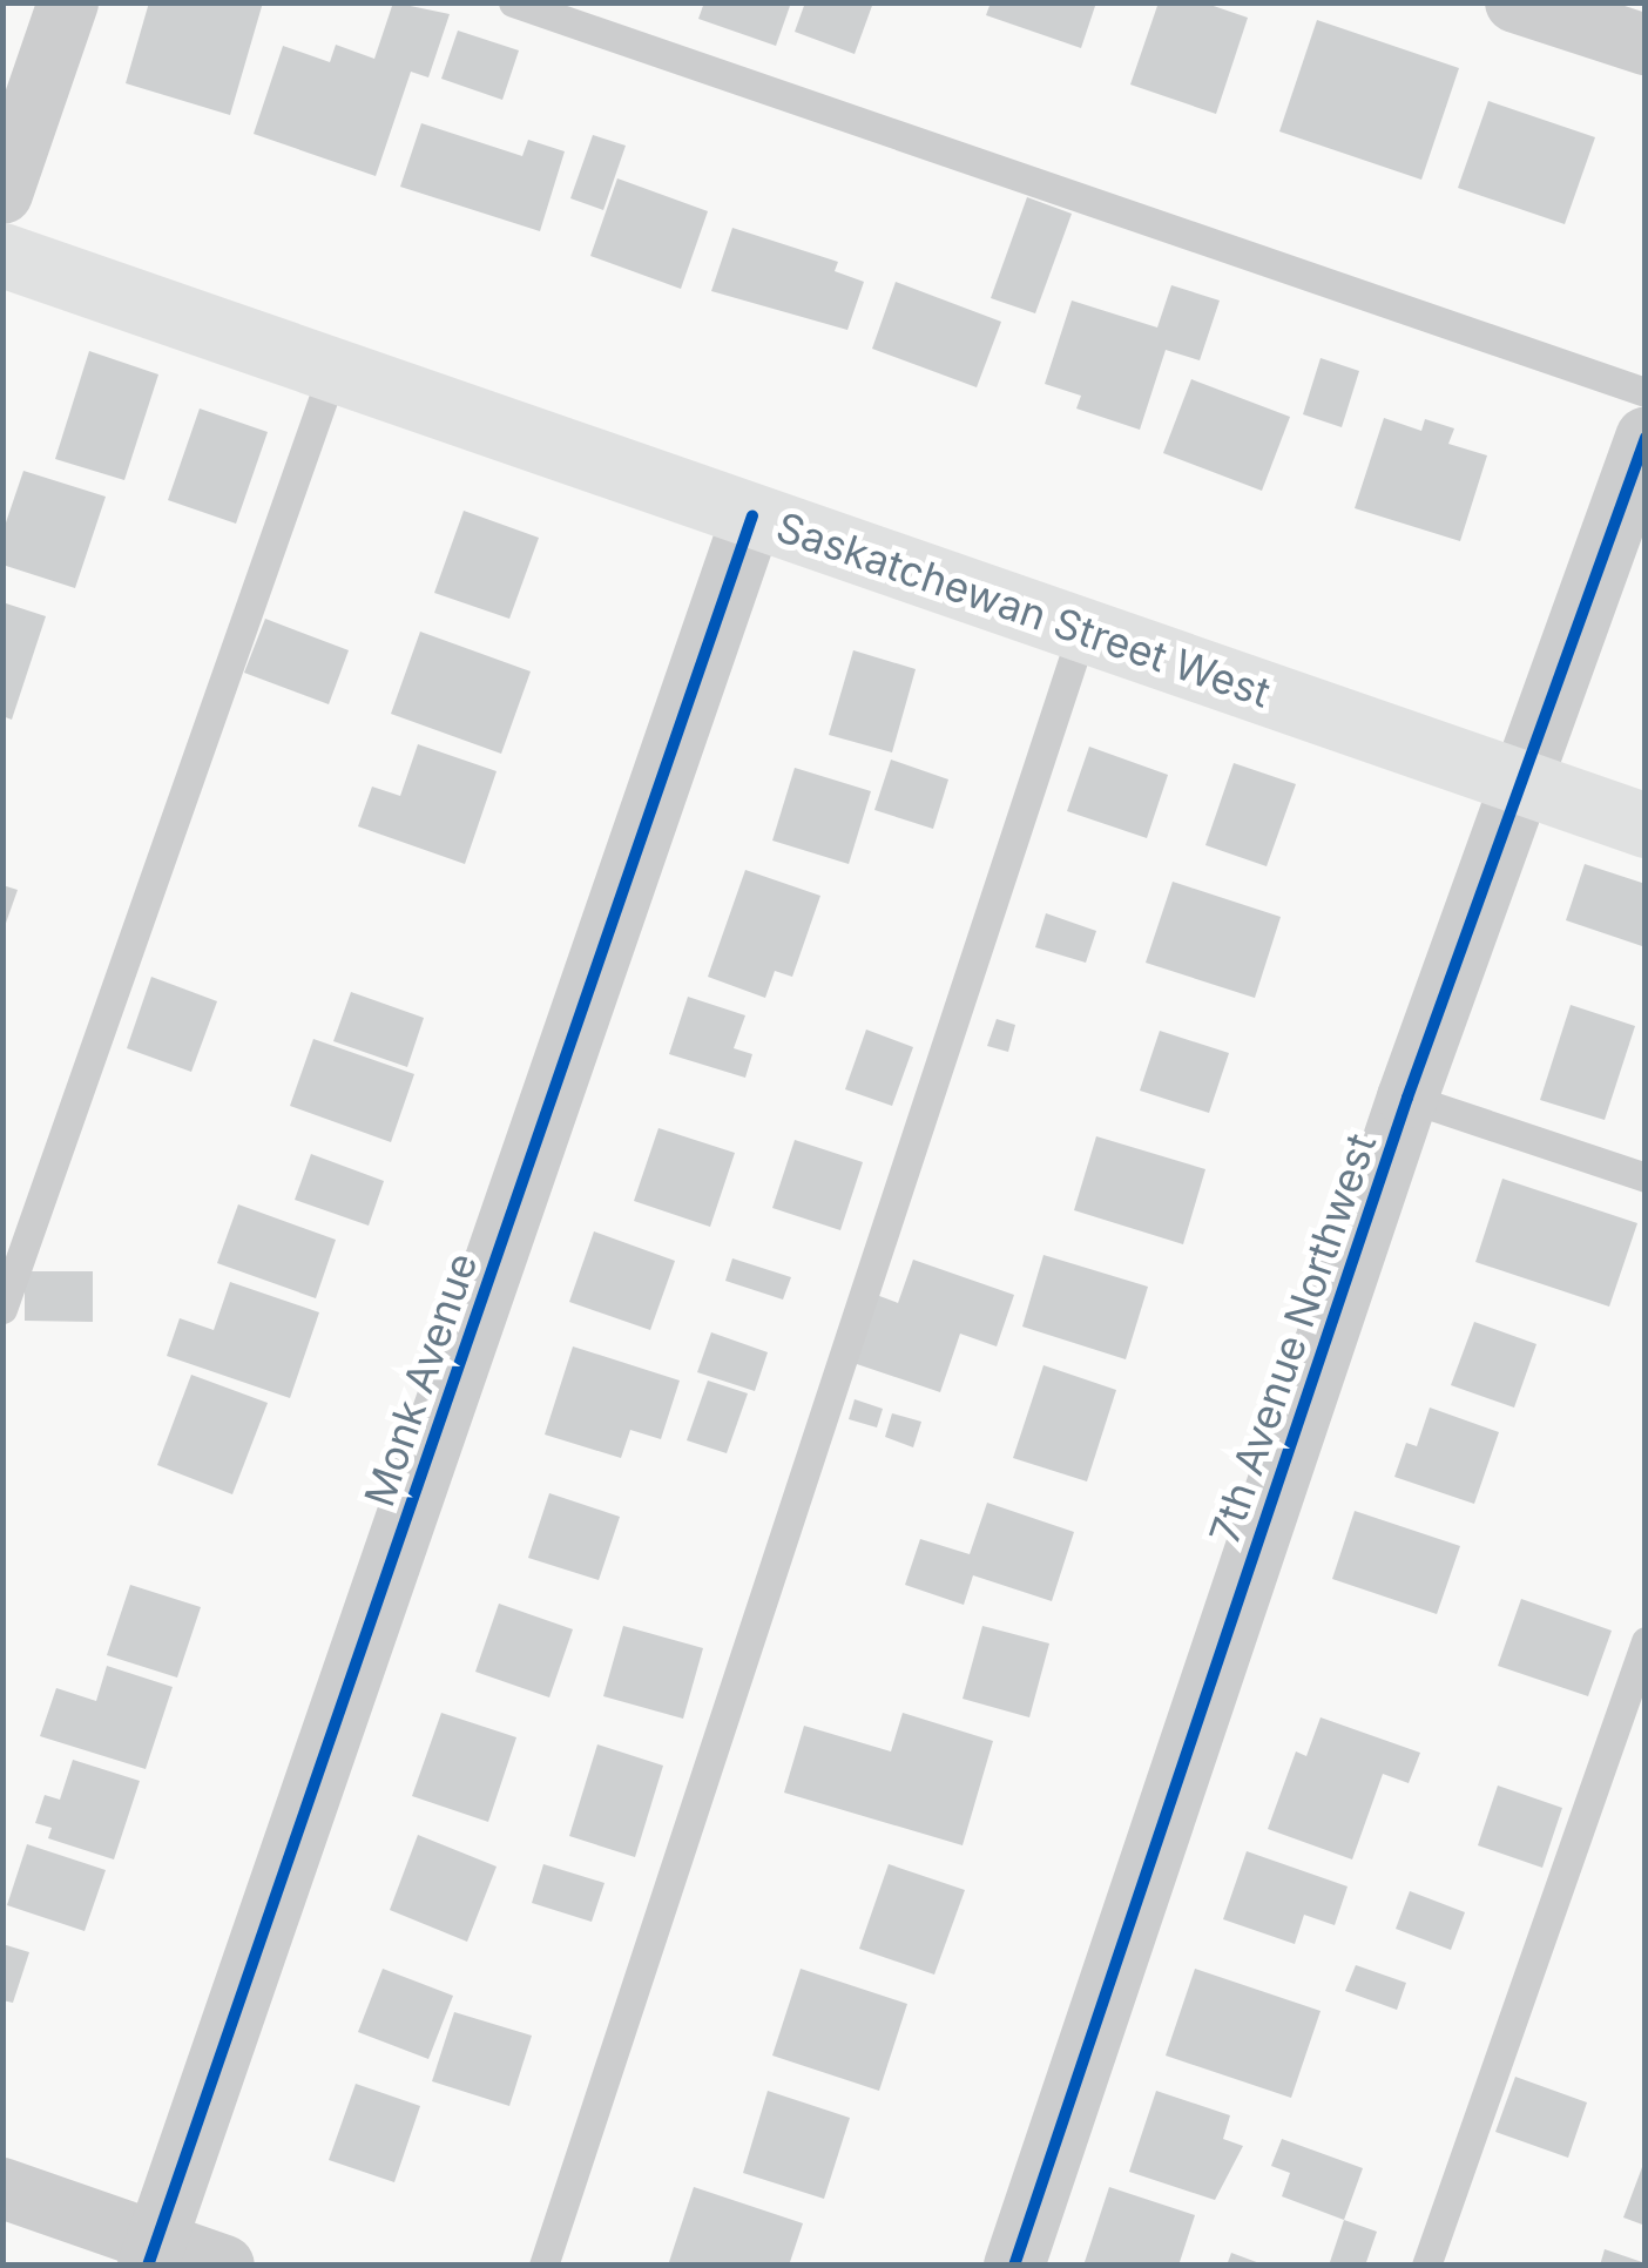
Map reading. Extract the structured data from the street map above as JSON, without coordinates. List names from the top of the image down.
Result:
{
  "streets": {
    "street": ["Saskatchewan Street West", "7th Avenue Northwest", "Monk Avenue"]
  },
  "crossings": [
    ["Saskatchewan Street West", "7th Avenue Northwest"],
    ["Saskatchewan Street West", "Monk Avenue"]
  ]
}
